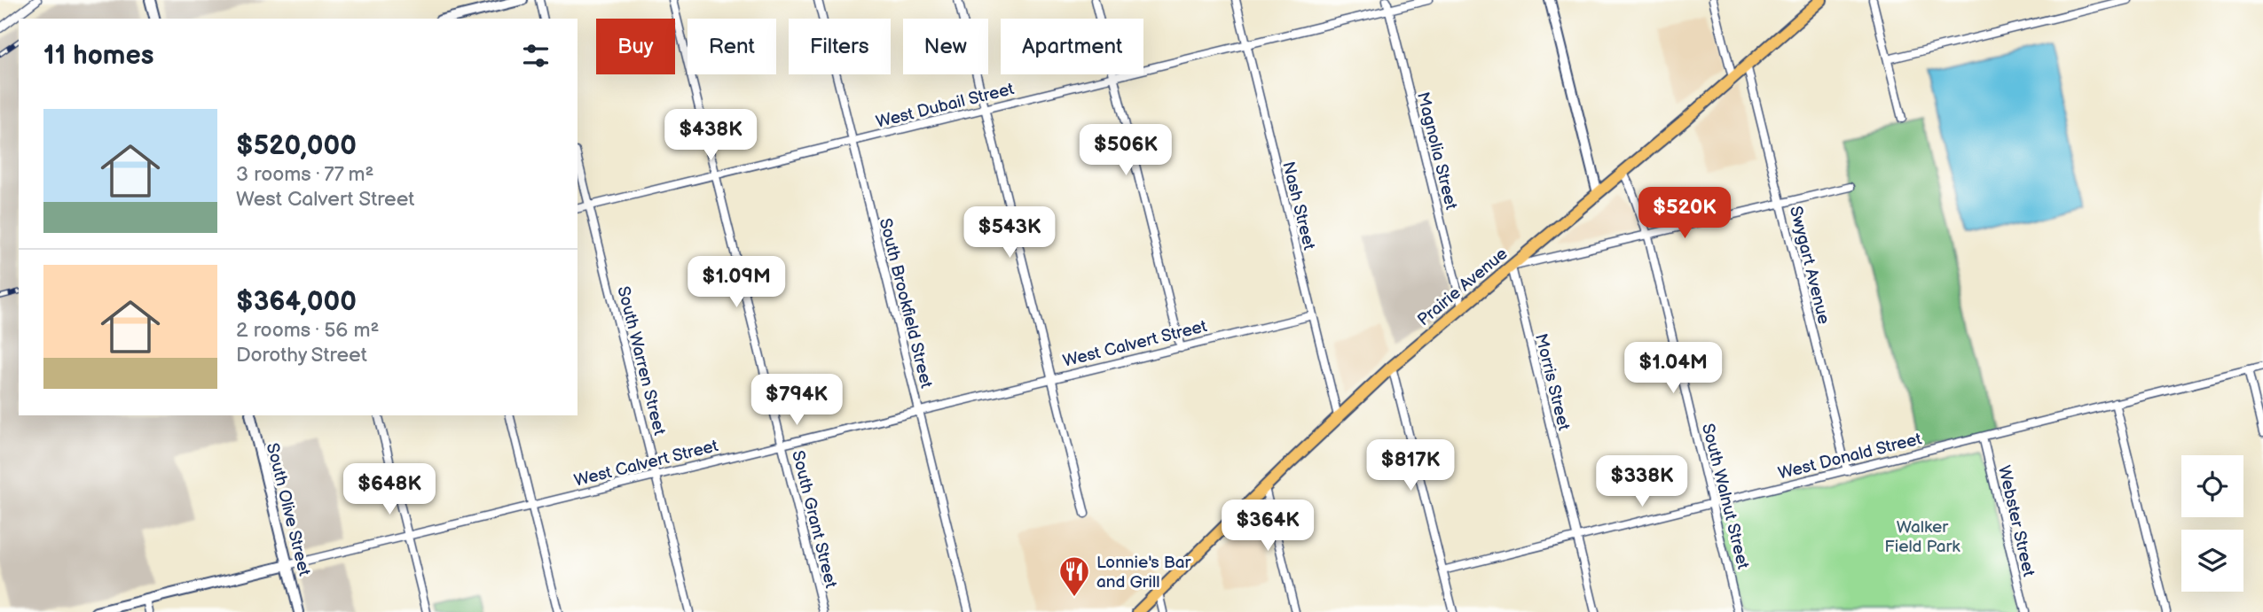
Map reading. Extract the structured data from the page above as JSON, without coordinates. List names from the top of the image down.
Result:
{
  "streets": {
    "main road": ["Prairie Avenue"],
    "street": [
      "West Dubail Street",
      "Magnolia Street",
      "Nash Street",
      "Swygart Avenue",
      "South Brookfield Street",
      "West Calvert Street",
      "South Warren Street",
      "Morris Street",
      "West Donald Street",
      "South Walnut Street",
      "South Olive Street",
      "South Grant Street",
      "Webster Street"
    ]
  },
  "crossings": [
    ["West Dubail Street", "Magnolia Street"],
    ["West Dubail Street", "Nash Street"],
    ["West Dubail Street", "South Brookfield Street"],
    ["West Dubail Street", "South Warren Street"],
    ["West Dubail Street", "South Grant Street"],
    ["Magnolia Street", "Prairie Avenue"],
    ["Nash Street", "Prairie Avenue"],
    ["Nash Street", "West Calvert Street"],
    ["Swygart Avenue", "Prairie Avenue"],
    ["Swygart Avenue", "West Donald Street"],
    ["Prairie Avenue", "Morris Street"],
    ["Prairie Avenue", "South Walnut Street"],
    ["South Brookfield Street", "West Calvert Street"],
    ["West Calvert Street", "South Warren Street"],
    ["West Calvert Street", "South Olive Street"],
    ["West Calvert Street", "South Grant Street"],
    ["Morris Street", "West Donald Street"],
    ["West Donald Street", "South Walnut Street"],
    ["West Donald Street", "Webster Street"]
  ],
  "parks": ["Walker Field Park"],
  "places": {
    "restaurant": ["Lonnie's Bar and Grill"]
  },
  "page": {
    "chip": [
      "Buy",
      "Rent",
      "Filters",
      "New",
      "Apartment"
    ],
    "heading": "11 homes",
    "list": [
      {
        "name": "$520,000",
        "note": "3 rooms · 77 m² · West Calvert Street"
      },
      {
        "name": "$364,000",
        "note": "2 rooms · 56 m² · Dorothy Street"
      }
    ],
    "price": [
      "$438K",
      "$506K",
      "$520K",
      "$543K",
      "$1.09M",
      "$1.04M",
      "$794K",
      "$817K",
      "$338K",
      "$648K",
      "$364K"
    ]
  }
}
